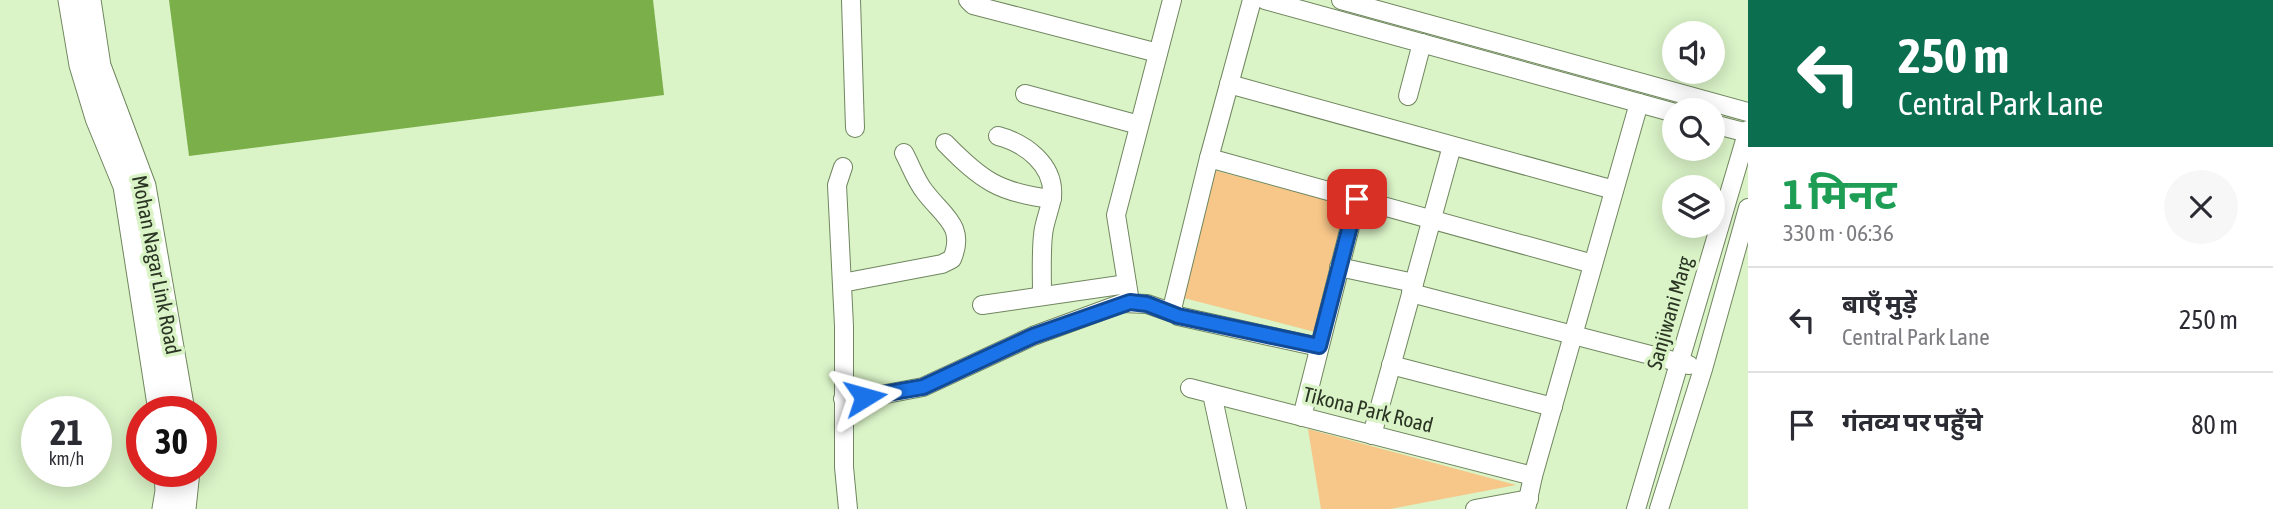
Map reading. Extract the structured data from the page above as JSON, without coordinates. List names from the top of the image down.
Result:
{
  "streets": {
    "main road": ["Mohan Nagar Link Road"],
    "street": ["Sanjiwani Marg", "Tikona Park Road"]
  },
  "page": {
    "turn": ["250 m", "Central Park Lane"],
    "heading": ["1 मिनट", "330 m · 06:36"],
    "list": [
      {
        "name": "बाएँ मुड़ें",
        "note": "Central Park Lane",
        "value": "250 m"
      },
      {
        "name": "गंतव्य पर पहुँचे",
        "value": "80 m"
      }
    ],
    "speed": "21 km/h",
    "limit": "30"
  }
}
